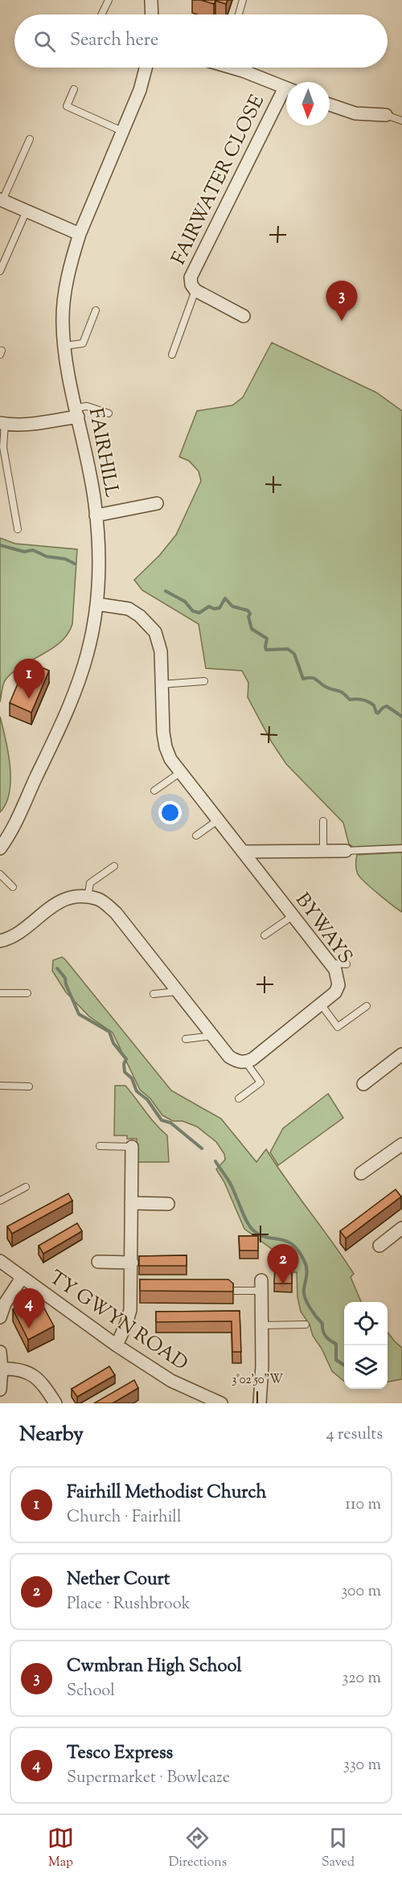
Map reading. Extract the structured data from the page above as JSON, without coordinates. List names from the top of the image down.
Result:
{
  "streets": {
    "street": [
      "FAIRWATER CLOSE",
      "FAIRHILL",
      "BYWAYS",
      "TY GWYN ROAD"
    ]
  },
  "crossings": [
    ["FAIRHILL", "BYWAYS"]
  ],
  "north": "bottom",
  "page": {
    "search": "Search here",
    "pins": [
      "3",
      "1",
      "2",
      "4"
    ],
    "heading": ["Nearby", "4 results"],
    "list": [
      {
        "mark": "1",
        "name": "Fairhill Methodist Church",
        "note": "Church · Fairhill",
        "value": "110 m"
      },
      {
        "mark": "2",
        "name": "Nether Court",
        "note": "Place · Rushbrook",
        "value": "300 m"
      },
      {
        "mark": "3",
        "name": "Cwmbran High School",
        "note": "School",
        "value": "320 m"
      },
      {
        "mark": "4",
        "name": "Tesco Express",
        "note": "Supermarket · Bowleaze",
        "value": "330 m"
      }
    ],
    "nav": ["Map", "Directions", "Saved"]
  },
  "coordinates": ["3°02'50\"W"]
}
